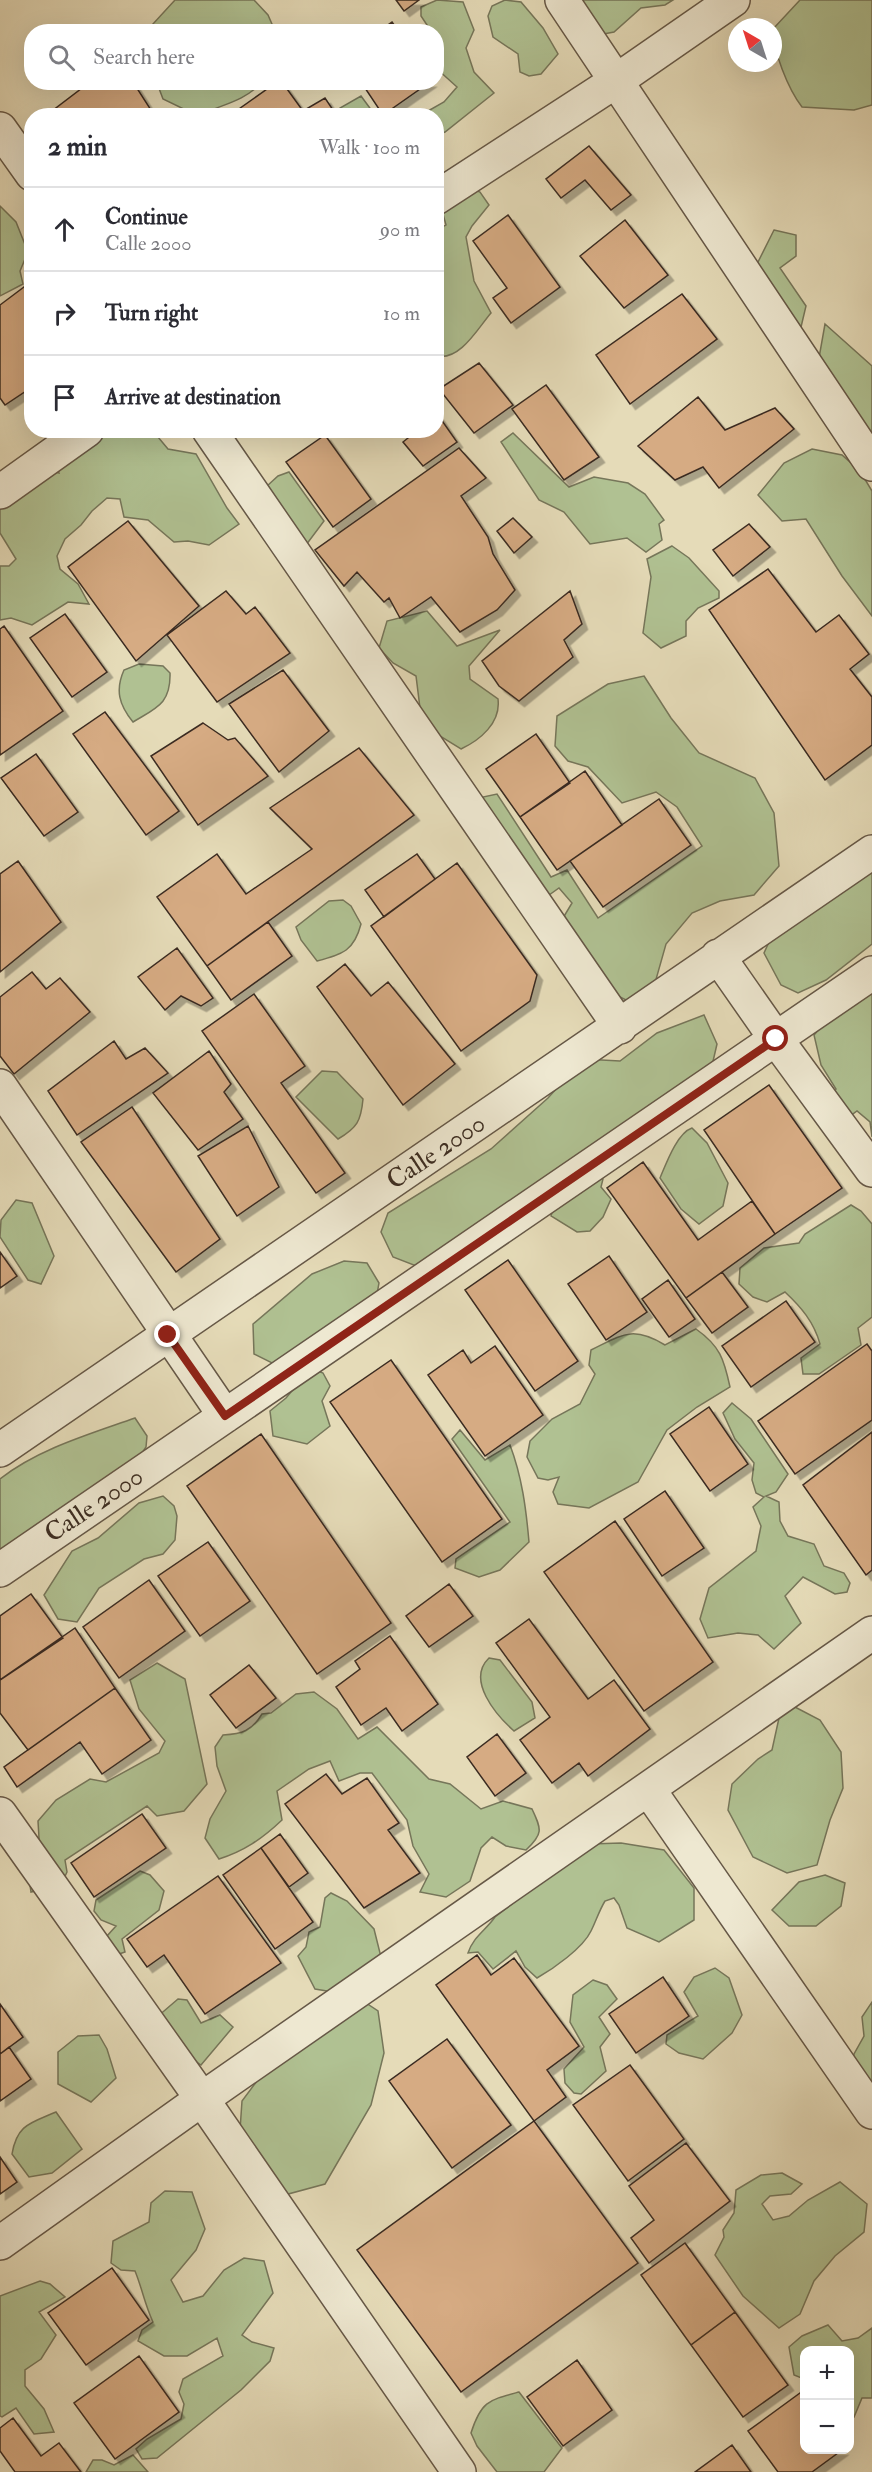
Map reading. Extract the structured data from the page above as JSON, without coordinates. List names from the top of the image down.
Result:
{
  "streets": {
    "street": ["Calle 2000"]
  },
  "north": "top left",
  "page": {
    "search": "Search here",
    "heading": ["2 min", "Walk · 100 m"],
    "list": [
      ["Continue", "Calle 2000", "90 m"],
      ["Turn right", "10 m"],
      "Arrive at destination"
    ],
    "map_buttons": ["+", "−"]
  }
}
